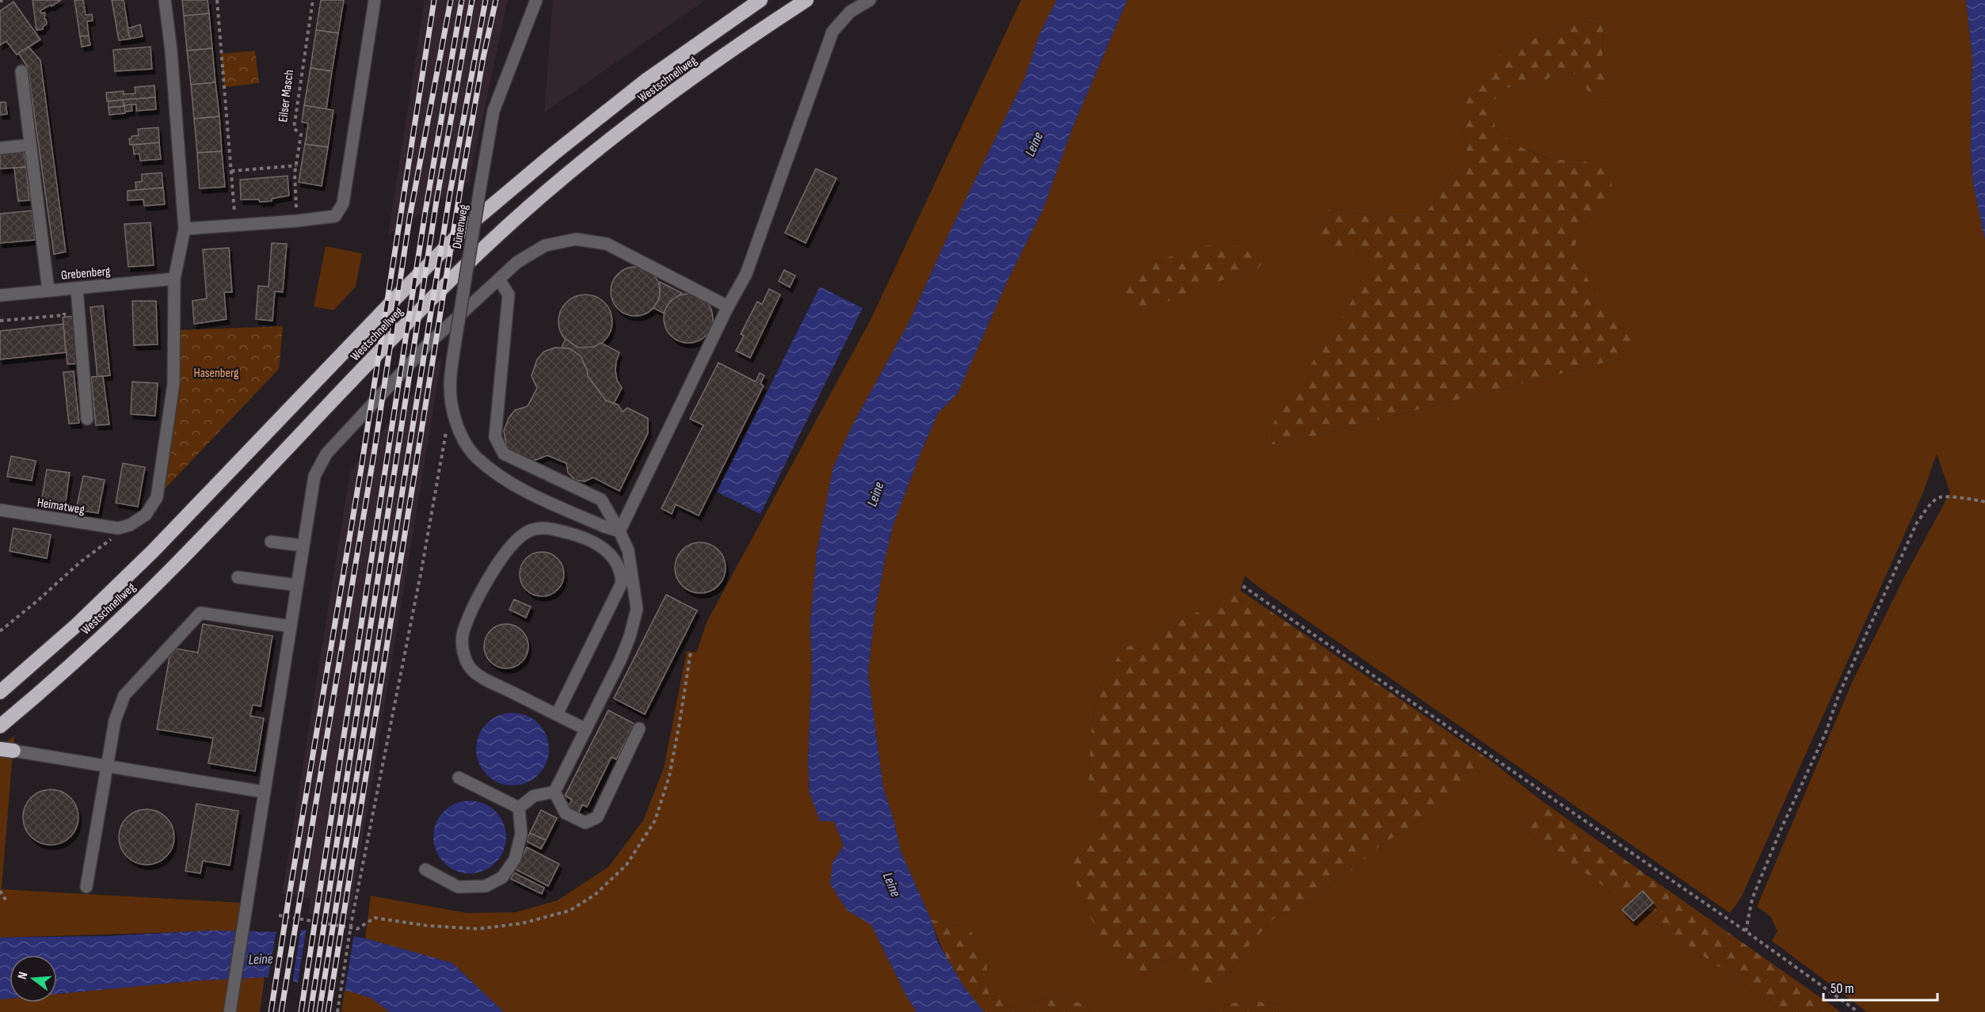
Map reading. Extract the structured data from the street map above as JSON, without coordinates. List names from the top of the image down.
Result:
{
  "streets": {
    "highway": ["Westschnellweg"],
    "street": ["Dünenweg", "Grebenberg", "Heimatweg"],
    "path": ["Eilser Masch"]
  },
  "water": ["Leine"],
  "parks": ["Hasenberg"],
  "scale_bar": "50 m",
  "north": "left"
}
